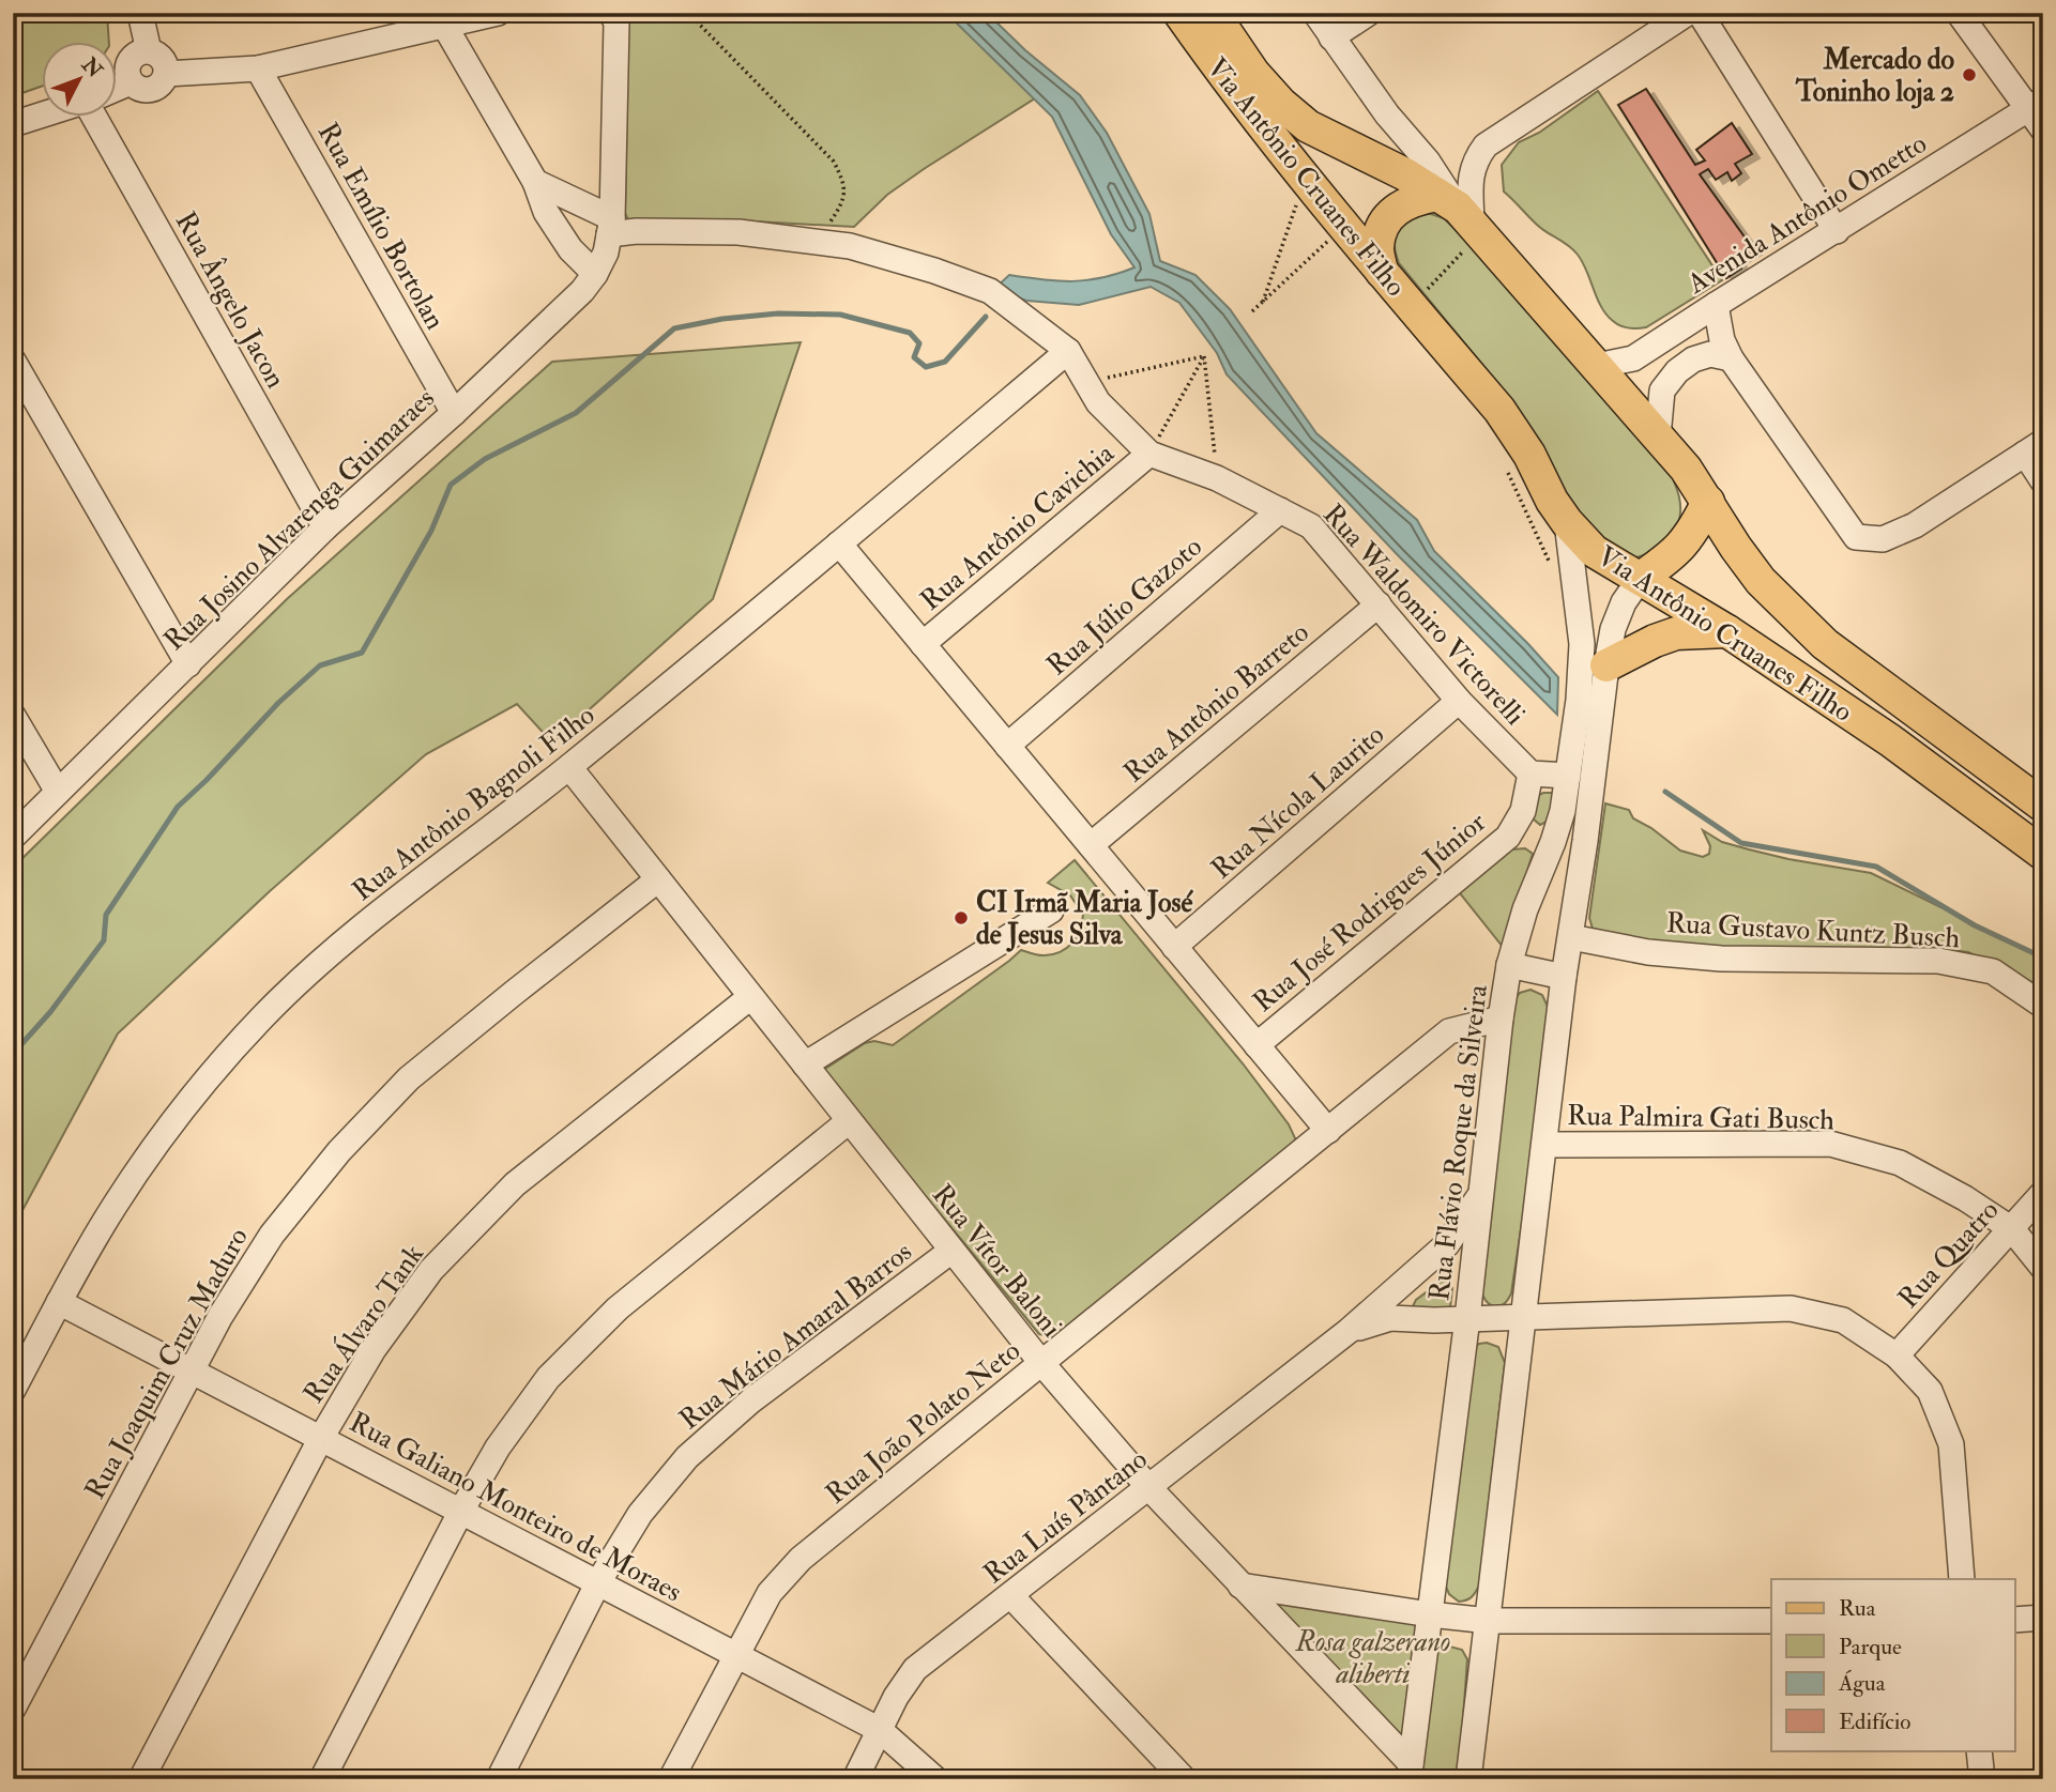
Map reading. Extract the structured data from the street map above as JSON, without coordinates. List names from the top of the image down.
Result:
{
  "streets": {
    "main road": ["Via Antônio Cruanes Filho"],
    "street": [
      "Avenida Antônio Ometto",
      "Rua Emílio Bortolan",
      "Rua Ângelo Jacon",
      "Rua Josino Alvarenga Guimaraes",
      "Rua Antônio Cavichia",
      "Rua Júlio Gazoto",
      "Rua Waldomiro Victorelli",
      "Rua Antônio Barreto",
      "Rua Nícola Laurito",
      "Rua Antônio Bagnoli Filho",
      "Rua José Rodrigues Júnior",
      "Rua Gustavo Kuntz Busch",
      "Rua Palmira Gati Busch",
      "Rua Flávio Roque da Silveira",
      "Rua Quatro",
      "Rua Vítor Baloni",
      "Rua Álvaro Tank",
      "Rua Mário Amaral Barros",
      "Rua Joaquim Cruz Maduro",
      "Rua João Polato Neto",
      "Rua Galiano Monteiro de Moraes",
      "Rua Luís Pântano"
    ]
  },
  "crossings": [
    ["Via Antônio Cruanes Filho", "Avenida Antônio Ometto"],
    ["Via Antônio Cruanes Filho", "Rua Flávio Roque da Silveira"],
    ["Rua Emílio Bortolan", "Rua Josino Alvarenga Guimaraes"],
    ["Rua Ângelo Jacon", "Rua Josino Alvarenga Guimaraes"],
    ["Rua Antônio Cavichia", "Rua Waldomiro Victorelli"],
    ["Rua Júlio Gazoto", "Rua Waldomiro Victorelli"],
    ["Rua Waldomiro Victorelli", "Rua Antônio Barreto"],
    ["Rua Waldomiro Victorelli", "Rua Nícola Laurito"],
    ["Rua Waldomiro Victorelli", "Rua Antônio Bagnoli Filho"],
    ["Rua Waldomiro Victorelli", "Rua José Rodrigues Júnior"],
    ["Rua Antônio Bagnoli Filho", "Rua Vítor Baloni"],
    ["Rua Antônio Bagnoli Filho", "Rua Galiano Monteiro de Moraes"],
    ["Rua José Rodrigues Júnior", "Rua Flávio Roque da Silveira"],
    ["Rua Palmira Gati Busch", "Rua Quatro"],
    ["Rua Flávio Roque da Silveira", "Rua Vítor Baloni"],
    ["Rua Flávio Roque da Silveira", "Rua João Polato Neto"],
    ["Rua Flávio Roque da Silveira", "Rua Luís Pântano"],
    ["Rua Quatro", "Rua Luís Pântano"],
    ["Rua Vítor Baloni", "Rua Álvaro Tank"],
    ["Rua Vítor Baloni", "Rua Mário Amaral Barros"],
    ["Rua Vítor Baloni", "Rua Joaquim Cruz Maduro"],
    ["Rua Vítor Baloni", "Rua João Polato Neto"],
    ["Rua Vítor Baloni", "Rua Luís Pântano"],
    ["Rua Álvaro Tank", "Rua Galiano Monteiro de Moraes"],
    ["Rua Mário Amaral Barros", "Rua Galiano Monteiro de Moraes"],
    ["Rua Joaquim Cruz Maduro", "Rua Galiano Monteiro de Moraes"],
    ["Rua João Polato Neto", "Rua Galiano Monteiro de Moraes"],
    ["Rua Galiano Monteiro de Moraes", "Rua Luís Pântano"]
  ],
  "parks": ["Rosa galzerano aliberti"],
  "places": ["Mercado do Toninho loja 2", "CI Irmã Maria José de Jesus Silva"],
  "legend": [
    "Rua",
    "Parque",
    "Água",
    "Edifício"
  ],
  "north": "top right"
}
